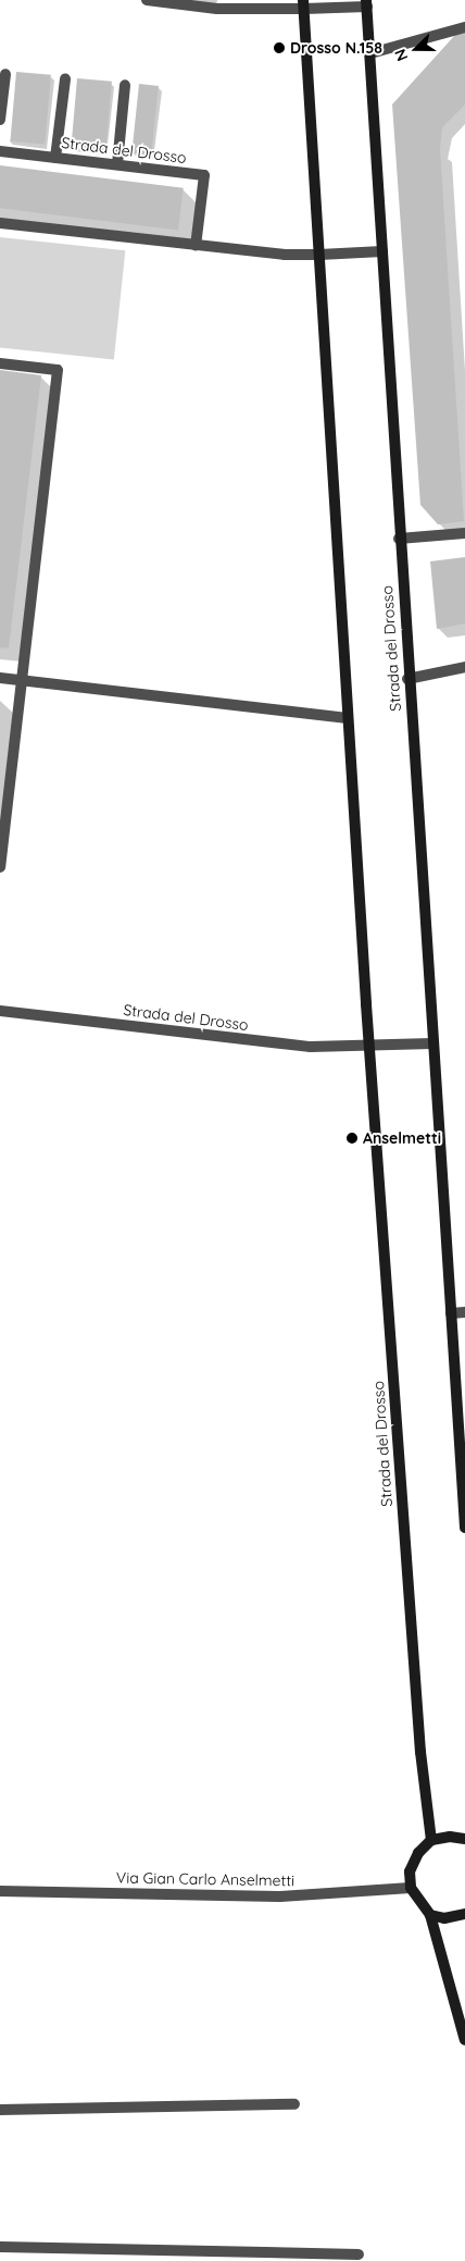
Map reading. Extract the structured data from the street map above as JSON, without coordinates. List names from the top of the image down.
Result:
{
  "streets": {
    "street": ["Strada del Drosso", "Via Gian Carlo Anselmetti"]
  },
  "places": ["Drosso N.158", "Anselmetti"],
  "north": "left"
}
